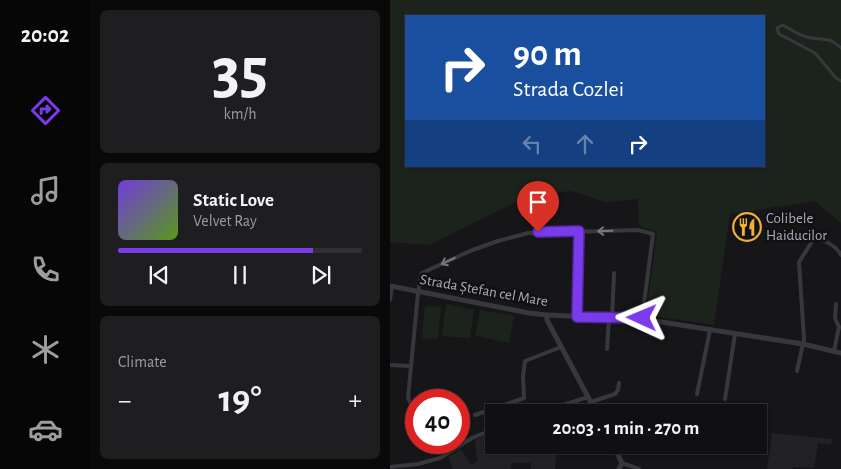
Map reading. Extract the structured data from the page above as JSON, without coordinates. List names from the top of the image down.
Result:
{
  "streets": {
    "street": ["Strada Ștefan cel Mare"]
  },
  "places": {
    "restaurant": ["Colibele Haiducilor"]
  },
  "page": {
    "tabs": "20:02",
    "tile": [
      ["35", "km/h"],
      "Climate"
    ],
    "turn": ["90 m", "Strada Cozlei"],
    "song": ["Static Love", "Velvet Ray"],
    "heat": ["−", "19°", "+"],
    "limit": "40",
    "trip": "20:03 · 1 min · 270 m"
  }
}
